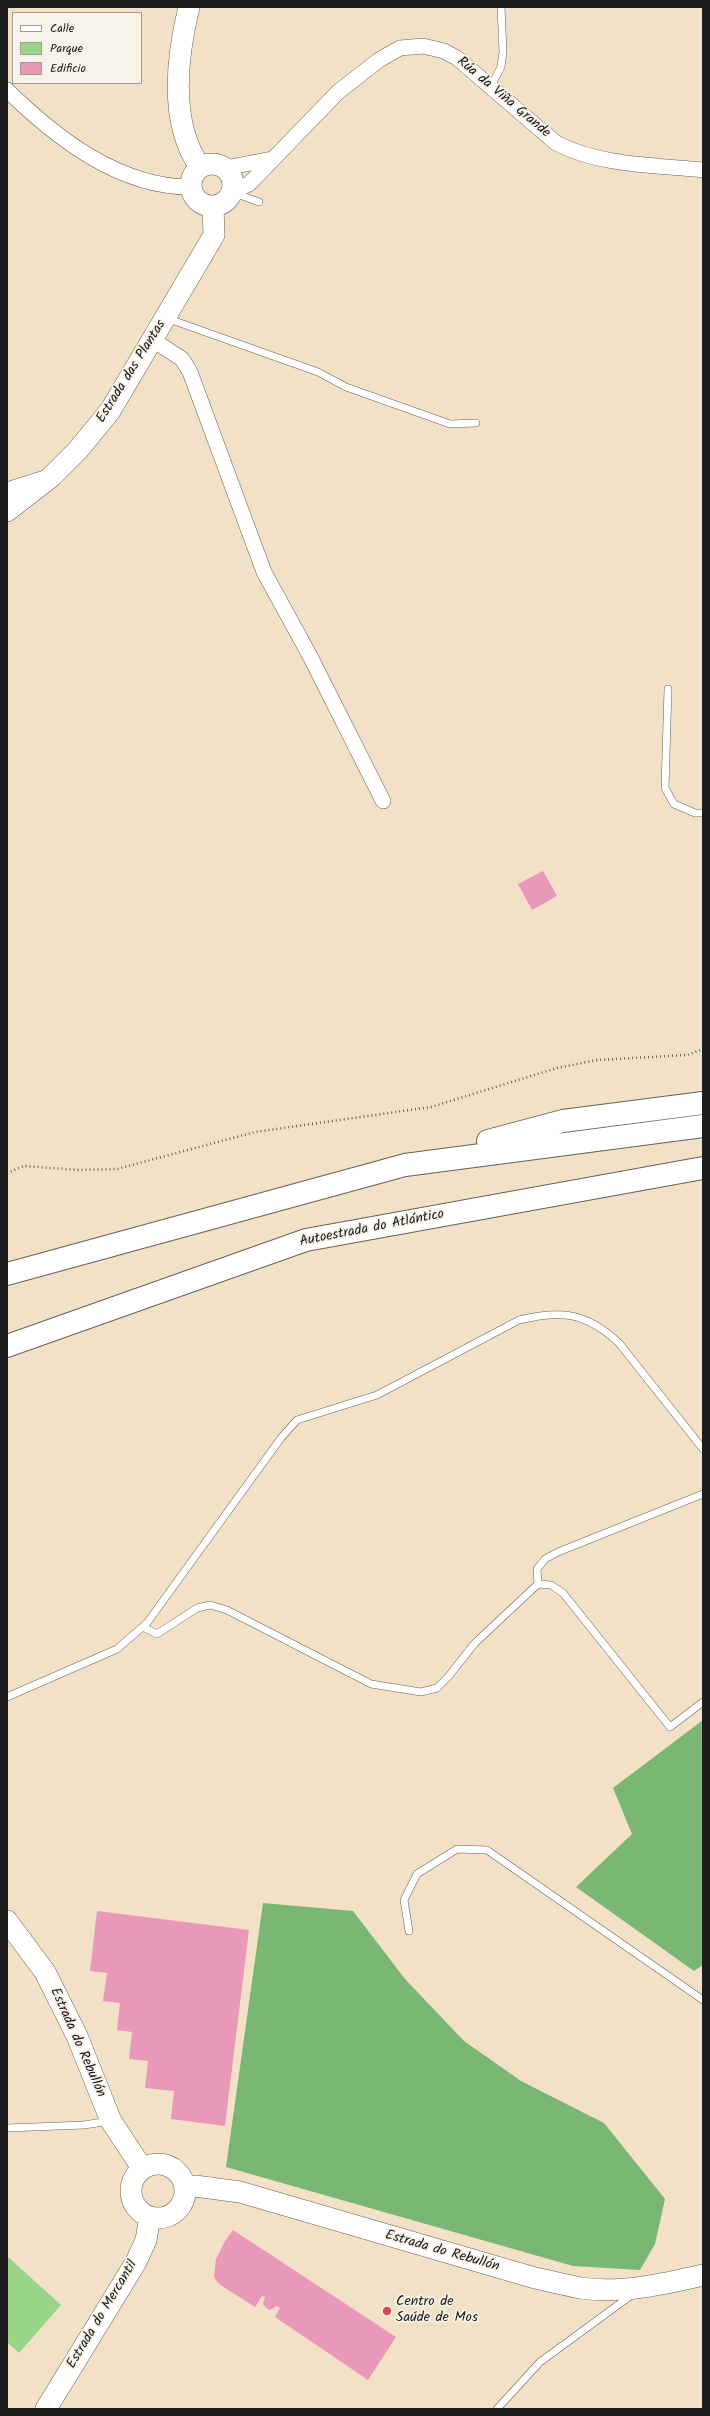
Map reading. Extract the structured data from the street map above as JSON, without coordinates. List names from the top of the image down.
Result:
{
  "streets": {
    "highway": ["Autoestrada do Atlántico"],
    "street": [
      "Rúa da Viña Grande",
      "Estrada das Plantas",
      "Estrada do Rebullón",
      "Estrada do Mercantil"
    ]
  },
  "crossings": [
    ["Rúa da Viña Grande", "Estrada das Plantas"],
    ["Estrada do Rebullón", "Estrada do Mercantil"]
  ],
  "places": ["Centro de Saúde de Mos"],
  "legend": ["Calle", "Parque", "Edificio"]
}
